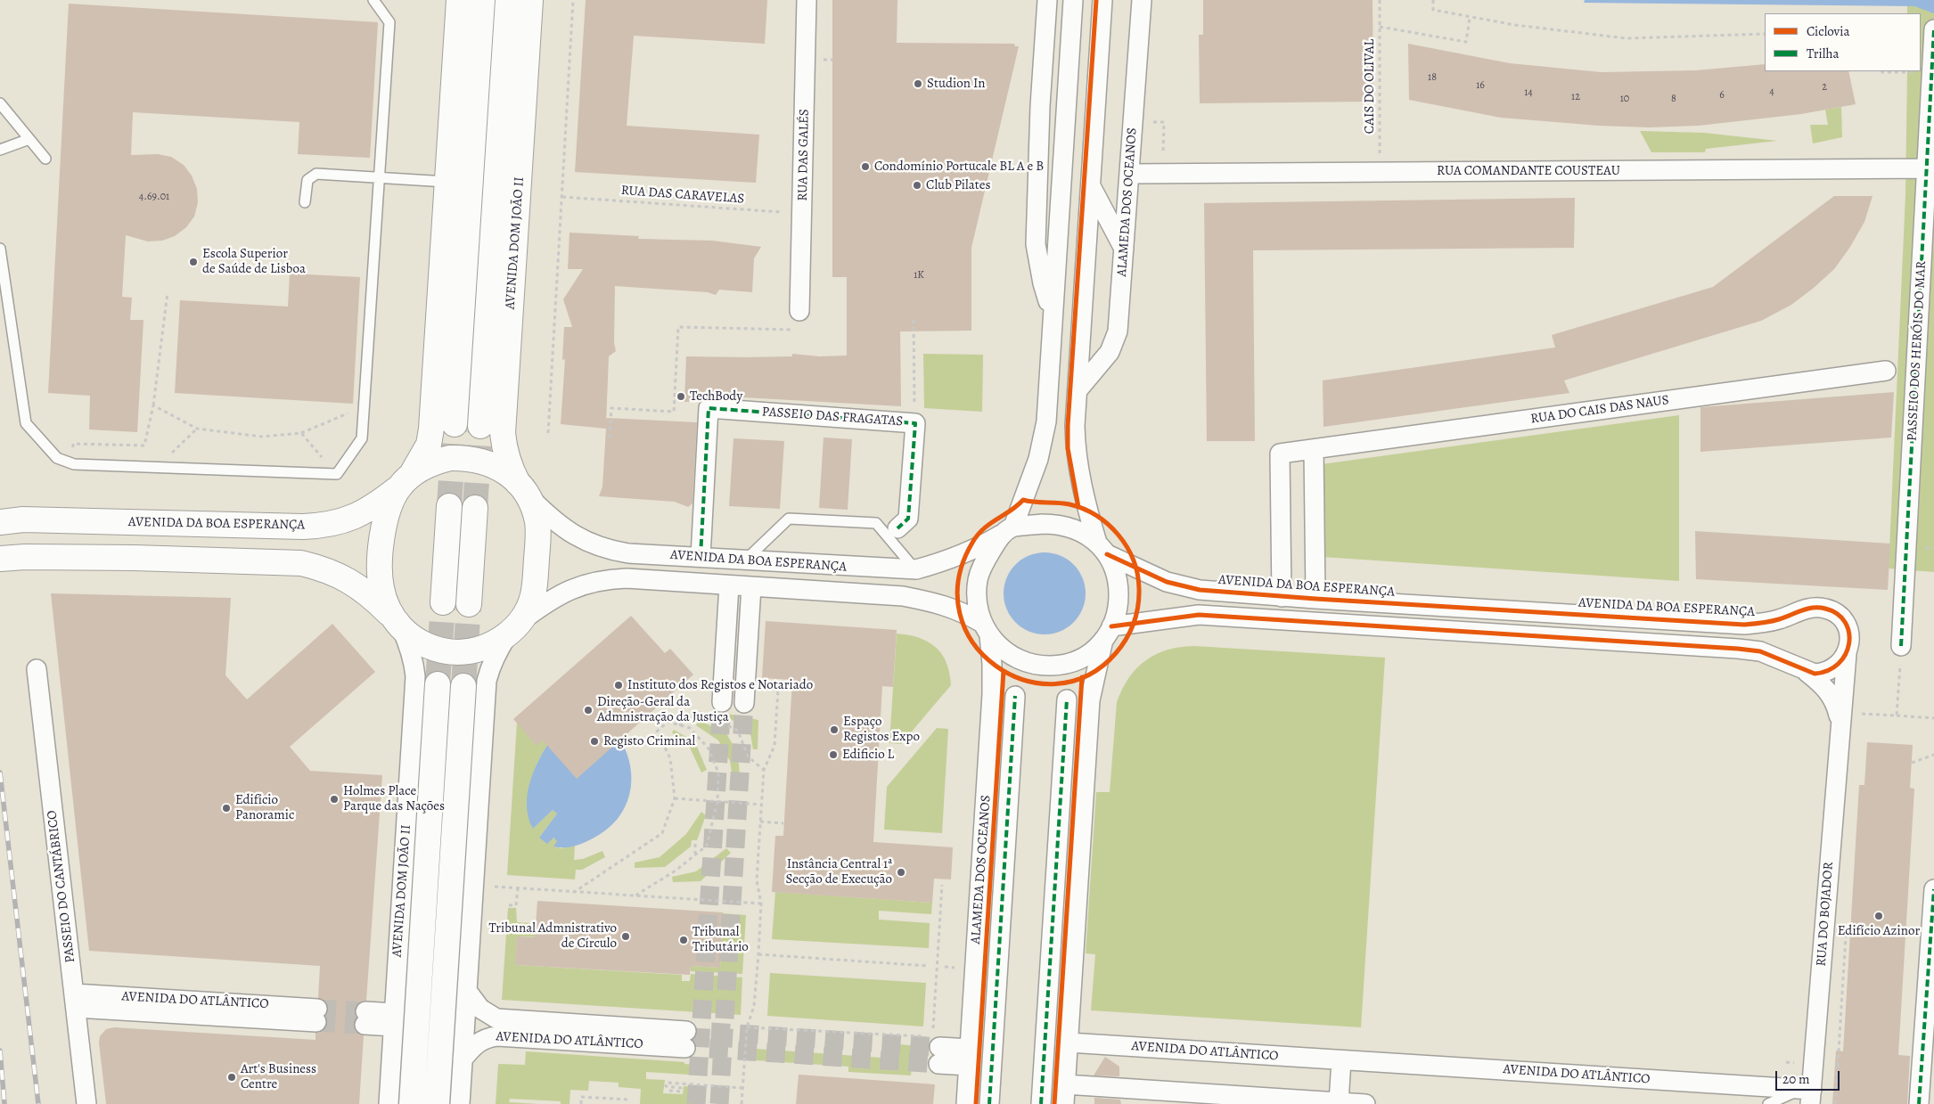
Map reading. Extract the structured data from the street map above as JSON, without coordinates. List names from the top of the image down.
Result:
{
  "streets": {
    "main road": ["AVENIDA DOM JOÃO II", "AVENIDA DA BOA ESPERANÇA"],
    "street": [
      "RUA DAS GALÉS",
      "RUA COMANDANTE COUSTEAU",
      "ALAMEDA DOS OCEANOS",
      "PASSEIO DOS HERÓIS DO MAR",
      "RUA DO CAIS DAS NAUS",
      "PASSEIO DAS FRAGATAS",
      "PASSEIO DO CANTÁBRICO",
      "RUA DO BOJADOR",
      "AVENIDA DO ATLÂNTICO"
    ],
    "path": ["CAIS DO OLIVAL", "RUA DAS CARAVELAS"]
  },
  "crossings": [
    ["CAIS DO OLIVAL", "RUA COMANDANTE COUSTEAU"],
    ["RUA DAS GALÉS", "RUA DAS CARAVELAS"],
    ["RUA COMANDANTE COUSTEAU", "ALAMEDA DOS OCEANOS"],
    ["RUA COMANDANTE COUSTEAU", "PASSEIO DOS HERÓIS DO MAR"],
    ["ALAMEDA DOS OCEANOS", "AVENIDA DA BOA ESPERANÇA"],
    ["AVENIDA DOM JOÃO II", "AVENIDA DA BOA ESPERANÇA"],
    ["RUA DO CAIS DAS NAUS", "AVENIDA DA BOA ESPERANÇA"],
    ["PASSEIO DAS FRAGATAS", "AVENIDA DA BOA ESPERANÇA"],
    ["AVENIDA DA BOA ESPERANÇA", "RUA DO BOJADOR"],
    ["PASSEIO DO CANTÁBRICO", "AVENIDA DO ATLÂNTICO"],
    ["RUA DO BOJADOR", "AVENIDA DO ATLÂNTICO"]
  ],
  "places": [
    "Studion In",
    "Condomínio Portucale BL A e B",
    "Club Pilates",
    "Escola Superior de Saúde de Lisboa",
    "TechBody",
    "Instituto dos Registos e Notariado",
    "Direção-Geral da Admnistração da Justiça",
    "Espaço Registos Expo",
    "Registo Criminal",
    "Edificio L",
    "Holmes Place Parque das Nações",
    "Edifício Panoramic",
    "Instância Central 1ª Secção de Execução",
    "Edifício Azinor",
    "Tribunal Admnistrativo de Círculo",
    "Tribunal Tributário",
    "Art's Business Centre"
  ],
  "house_numbers": [
    "18",
    "16",
    "2",
    "4",
    "14",
    "6",
    "12",
    "10",
    "8",
    "4.69.01",
    "1K"
  ],
  "legend": ["Ciclovia", "Trilha"],
  "scale_bar": "20 m"
}
